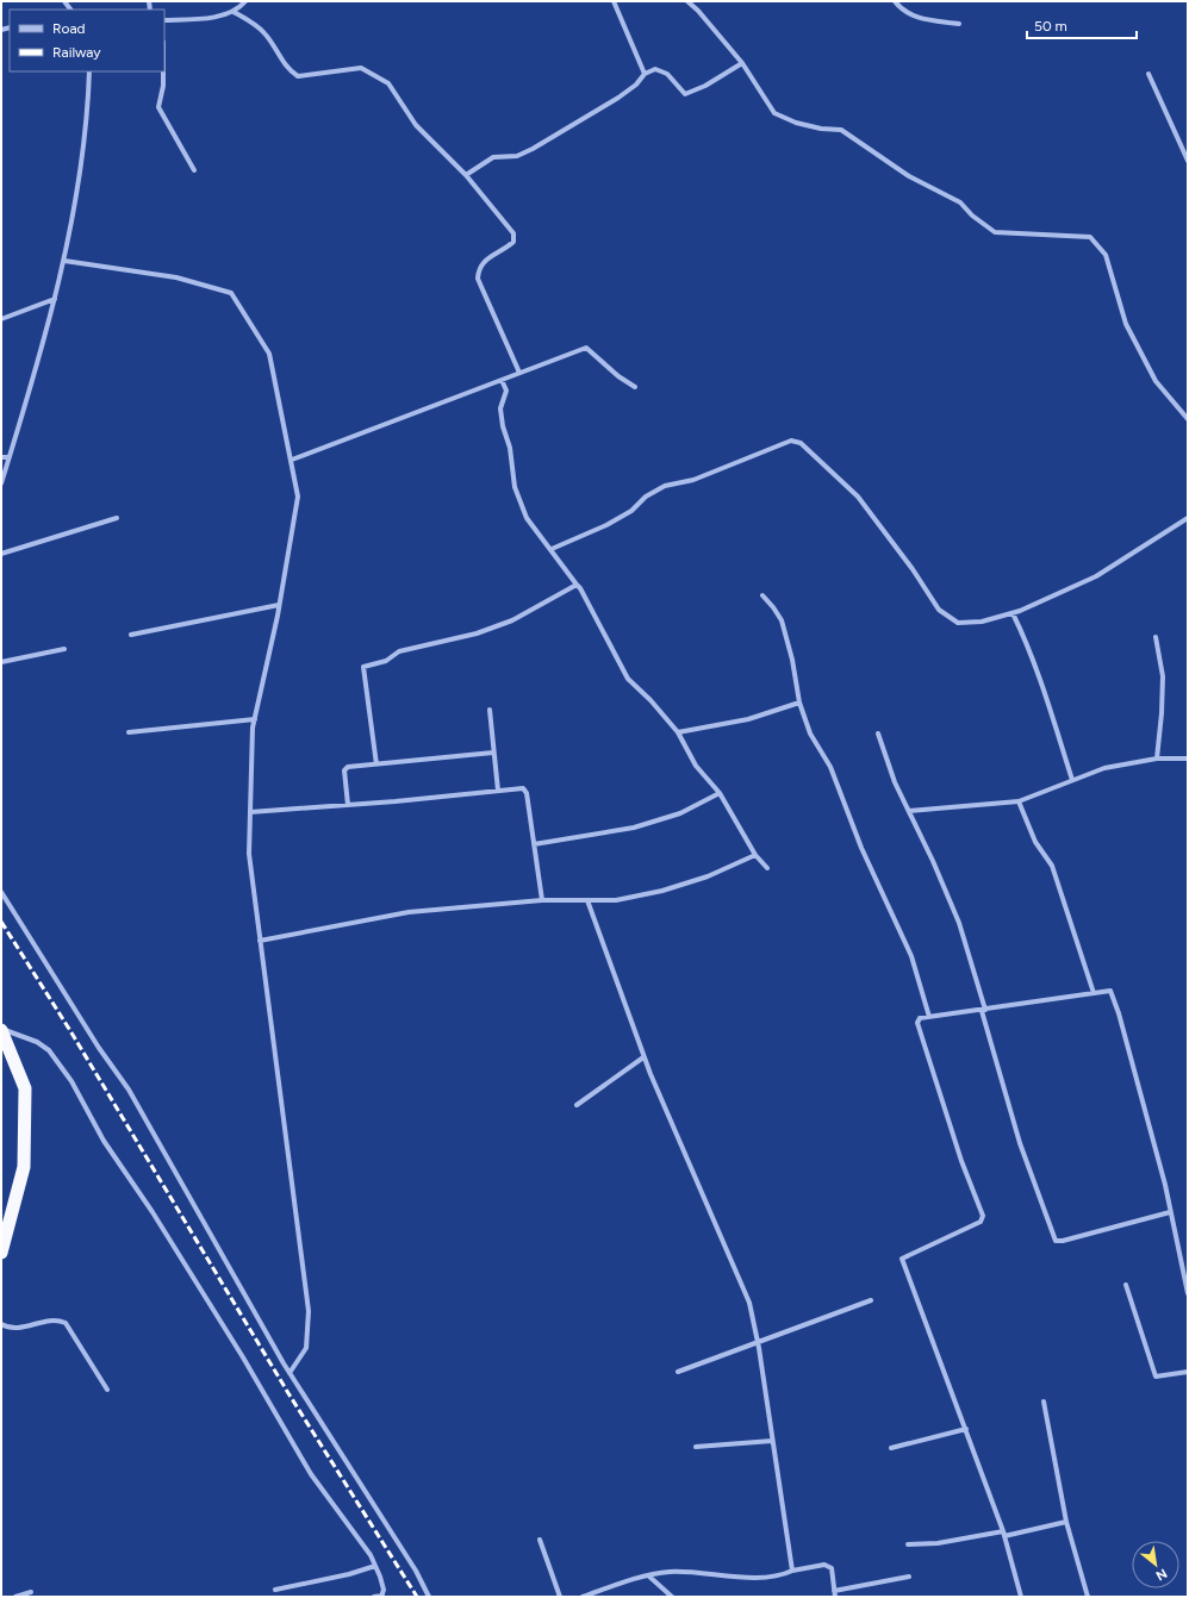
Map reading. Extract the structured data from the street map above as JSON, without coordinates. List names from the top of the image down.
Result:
{
  "legend": ["Road", "Railway"],
  "scale_bar": "50 m",
  "north": "bottom right"
}
